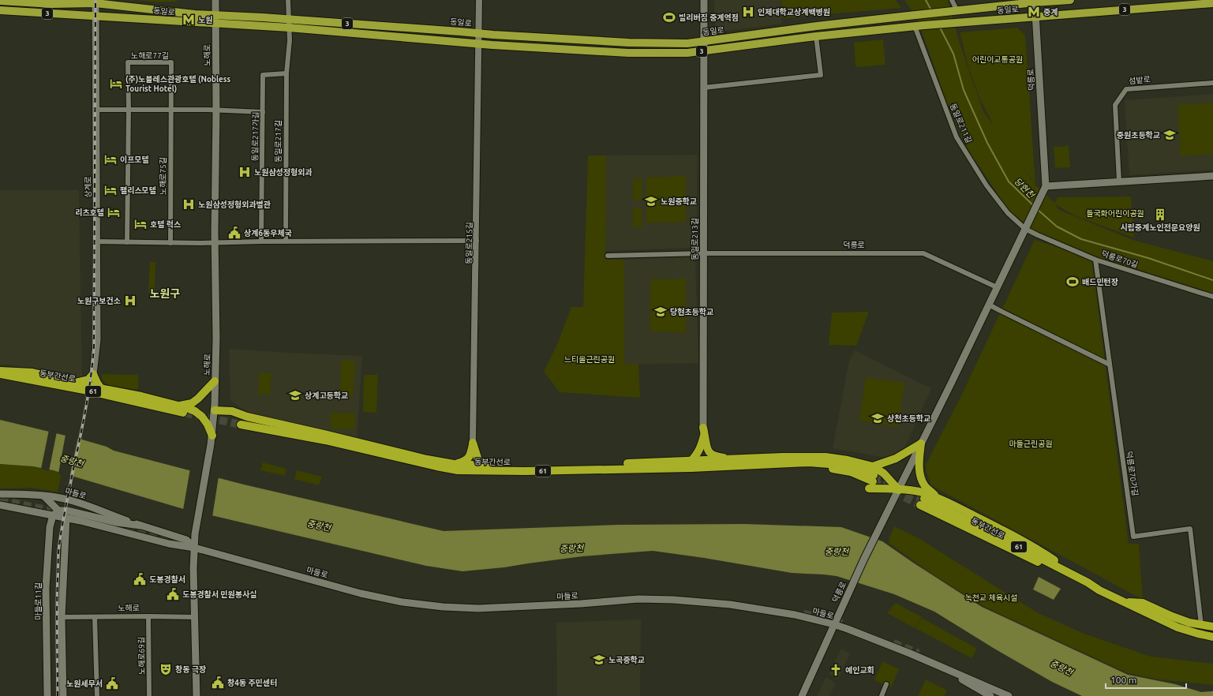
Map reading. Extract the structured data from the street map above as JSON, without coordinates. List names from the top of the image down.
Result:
{
  "streets": {
    "highway": ["동부간선로", "61"],
    "main road": [
      "동일로",
      "3",
      "노해로",
      "덕릉로",
      "상계로",
      "동일로213길",
      "마들로",
      "마들로11길"
    ],
    "street": [
      "노해로77길",
      "섬밭로",
      "동일로211길",
      "동일로217가길",
      "동일로217길",
      "노해로75길",
      "동일로215길",
      "덕릉로70길",
      "덕릉로70가길",
      "노해로69길"
    ]
  },
  "crossings": [
    ["동일로", "노해로"],
    ["동일로", "덕릉로"],
    ["동일로", "동일로211길"],
    ["동일로", "동일로217길"],
    ["동일로", "상계로"],
    ["동일로", "동일로213길"],
    ["동일로", "동일로215길"],
    ["노해로77길", "노해로75길"],
    ["노해로", "마들로"],
    ["노해로", "노해로69길"],
    ["덕릉로", "동일로211길"],
    ["덕릉로", "동일로213길"],
    ["덕릉로", "덕릉로70길"],
    ["덕릉로", "마들로"],
    ["동일로211길", "덕릉로70길"],
    ["동일로217가길", "동일로217길"],
    ["덕릉로70길", "덕릉로70가길"],
    ["마들로", "마들로11길"]
  ],
  "districts": ["노원구"],
  "water": ["당현천", "중랑천"],
  "parks": [
    "어린이교통공원",
    "들국화어린이공원",
    "느티울근린공원",
    "마들근린공원",
    "녹천교 체육시설"
  ],
  "places": {
    "hospital": [
      "인제대학교상계백병원",
      "노원삼성정형외과",
      "노원삼성정형외과별관",
      "노원구보건소"
    ],
    "metro station": ["중계", "노원"],
    "sports": ["빌리버짐 중계역점", "배드민턴장"],
    "hotel": [
      "(주)노블레스관광호텔 (Nobless Tourist Hotel)",
      "이프모텔",
      "팰리스모텔",
      "리츠호텔",
      "호텔 럭스"
    ],
    "school or university": [
      "중원초등학교",
      "노원중학교",
      "당현초등학교",
      "상계고등학교",
      "상천초등학교",
      "노곡중학교"
    ],
    "building": ["시립중계노인전문요양원"],
    "public building": [
      "상계6동우체국",
      "도봉경찰서",
      "도봉경찰서 민원봉사실",
      "창4동 주민센터",
      "노원세무서"
    ],
    "theatre": ["창동 극장"],
    "church": ["예인교회"]
  },
  "scale_bar": "100 m"
}
